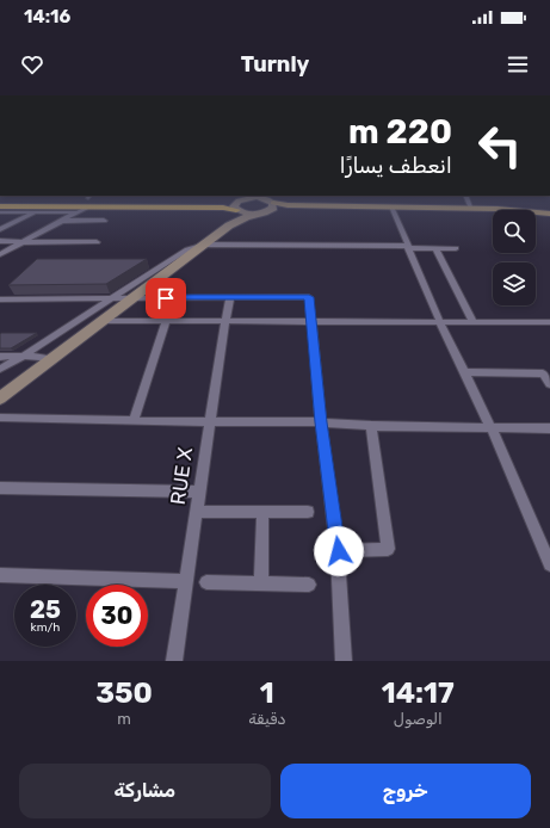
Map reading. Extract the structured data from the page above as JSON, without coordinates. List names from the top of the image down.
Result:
{
  "streets": {
    "street": ["RUE X"]
  },
  "page": {
    "status": "14:16",
    "header": "Turnly",
    "turn": ["220 m", "انعطف يسارًا"],
    "speed": "25 km/h",
    "limit": "30",
    "eta": [
      "14:17",
      "الوصول",
      "1",
      "دقيقة",
      "350",
      "m"
    ],
    "buttons": ["خروج", "مشاركة"]
  }
}
